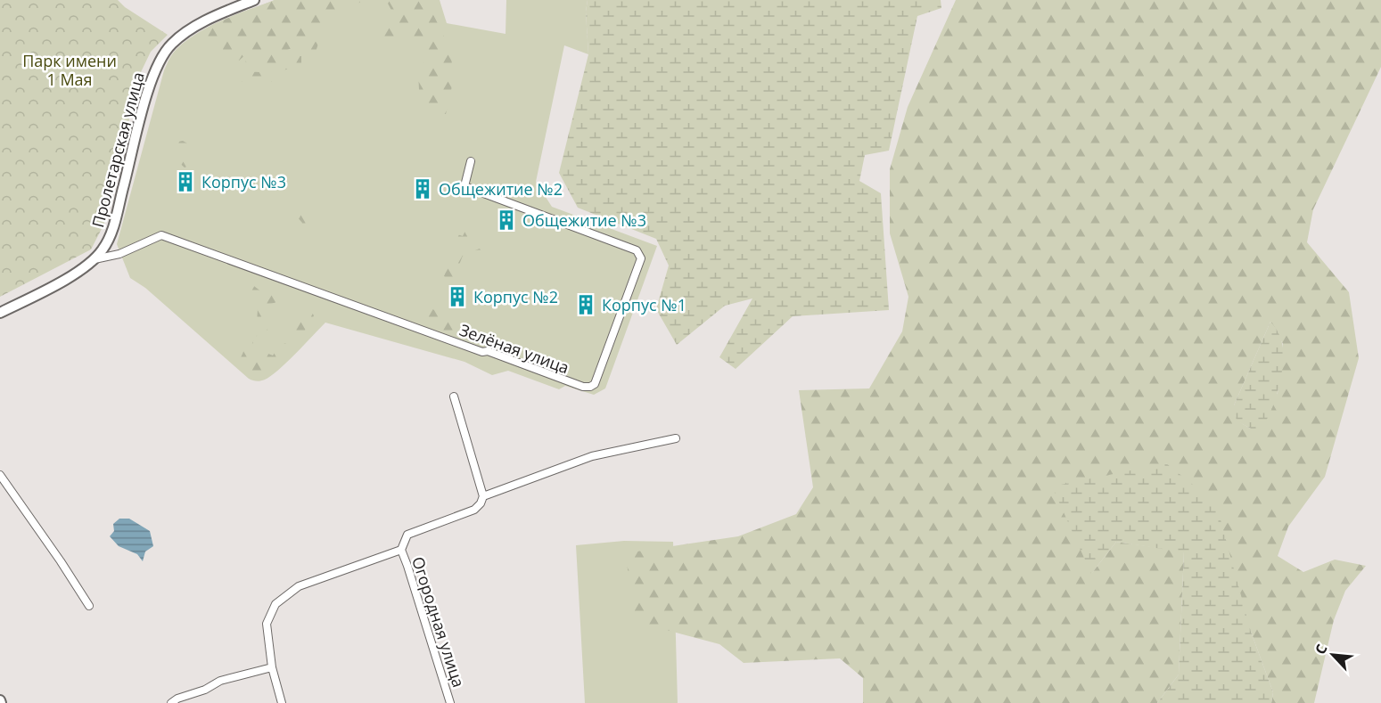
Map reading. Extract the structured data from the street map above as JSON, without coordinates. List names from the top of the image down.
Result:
{
  "streets": {
    "street": ["Пролетарская улица", "Зелёная улица", "Огородная улица"]
  },
  "crossings": [
    ["Пролетарская улица", "Зелёная улица"]
  ],
  "parks": ["Парк имени 1 Мая"],
  "places": {
    "building": [
      "Корпус №3",
      "Общежитие №2",
      "Общежитие №3",
      "Корпус №2",
      "Корпус №1"
    ]
  },
  "north": "top left"
}
